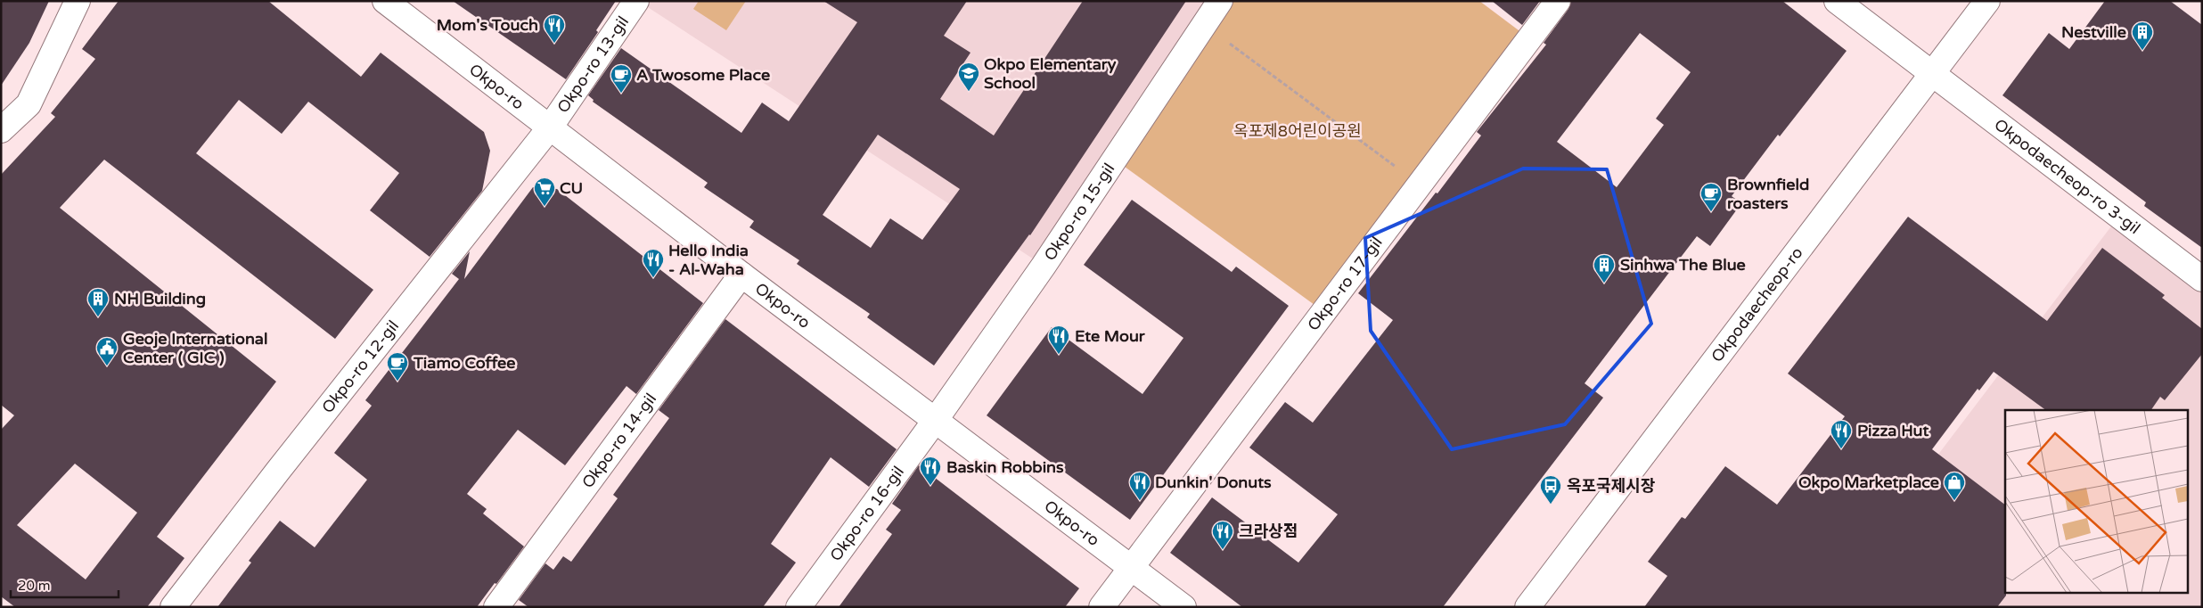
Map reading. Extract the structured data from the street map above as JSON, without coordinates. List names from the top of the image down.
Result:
{
  "streets": {
    "street": [
      "Okpo-ro 13-gil",
      "Okpo-ro",
      "Okpodaecheop-ro 3-gil",
      "Okpo-ro 15-gil",
      "Okpo-ro 17-gil",
      "Okpodaecheop-ro",
      "Okpo-ro 12-gil",
      "Okpo-ro 14-gil",
      "Okpo-ro 16-gil"
    ]
  },
  "crossings": [
    ["Okpo-ro 13-gil", "Okpo-ro"],
    ["Okpo-ro 13-gil", "Okpo-ro 12-gil"],
    ["Okpo-ro", "Okpo-ro 15-gil"],
    ["Okpo-ro", "Okpo-ro 17-gil"],
    ["Okpo-ro", "Okpo-ro 12-gil"],
    ["Okpo-ro", "Okpo-ro 14-gil"],
    ["Okpo-ro", "Okpo-ro 16-gil"],
    ["Okpodaecheop-ro 3-gil", "Okpodaecheop-ro"],
    ["Okpo-ro 15-gil", "Okpo-ro 16-gil"]
  ],
  "parks": ["옥포제8어린이공원"],
  "places": {
    "restaurant": [
      "Mom's Touch",
      "Hello India - Al-Waha",
      "Ete Mour",
      "Pizza Hut",
      "Baskin Robbins",
      "Dunkin' Donuts",
      "크라상점"
    ],
    "building": ["Nestville", "Sinhwa The Blue", "NH Building"],
    "school or university": ["Okpo Elementary School"],
    "cafe": ["A Twosome Place", "Brownfield roasters", "Tiamo Coffee"],
    "supermarket": ["CU"],
    "public building": ["Geoje International Center ( GIC )"],
    "shop": ["Okpo Marketplace"],
    "bus stop": ["옥포국제시장"]
  },
  "scale_bar": "20 m"
}
